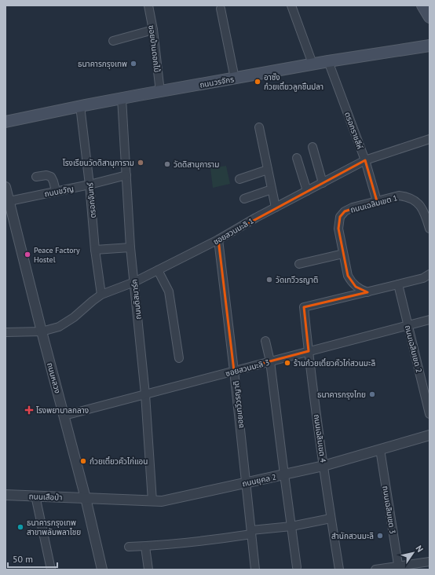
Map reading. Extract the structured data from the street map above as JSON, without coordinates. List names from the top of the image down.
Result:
{
  "streets": {
    "main road": ["ถนนวรจักร"],
    "street": [
      "ซอยบ้านดอกไม้",
      "ตรอกราชสีห์",
      "ถนนขวัญ",
      "ตรอกจันทร์",
      "ถนนเฉลิมเขต 1",
      "ซอยสวนมะลิ 1",
      "ถนนดิสมาร์ค",
      "ถนนเฉลิมเขต 2",
      "ซอยสวนมะลิ 3",
      "ถนนหลวง",
      "ซอยเทวีวรญาติ",
      "ถนนเฉลิมเขต 4",
      "ถนนยุคล 2",
      "ถนนเสือป่า",
      "ถนนเฉลิมเขต 3"
    ]
  },
  "crossings": [
    ["ซอยบ้านดอกไม้", "ถนนวรจักร"],
    ["ถนนวรจักร", "ตรอกราชสีห์"],
    ["ถนนวรจักร", "ตรอกจันทร์"],
    ["ถนนวรจักร", "ถนนดิสมาร์ค"],
    ["ตรอกราชสีห์", "ถนนเฉลิมเขต 1"],
    ["ตรอกราชสีห์", "ซอยสวนมะลิ 1"],
    ["ถนนขวัญ", "ตรอกจันทร์"],
    ["ถนนขวัญ", "ถนนดิสมาร์ค"],
    ["ถนนขวัญ", "ถนนหลวง"],
    ["ตรอกจันทร์", "ซอยสวนมะลิ 1"],
    ["ถนนเฉลิมเขต 1", "ถนนเฉลิมเขต 4"],
    ["ซอยสวนมะลิ 1", "ถนนดิสมาร์ค"],
    ["ซอยสวนมะลิ 1", "ถนนหลวง"],
    ["ซอยสวนมะลิ 1", "ซอยเทวีวรญาติ"],
    ["ถนนดิสมาร์ค", "ซอยสวนมะลิ 3"],
    ["ถนนดิสมาร์ค", "ถนนยุคล 2"],
    ["ถนนเฉลิมเขต 2", "ซอยสวนมะลิ 3"],
    ["ซอยสวนมะลิ 3", "ถนนหลวง"],
    ["ซอยสวนมะลิ 3", "ซอยเทวีวรญาติ"],
    ["ซอยสวนมะลิ 3", "ถนนเฉลิมเขต 4"],
    ["ถนนหลวง", "ถนนยุคล 2"],
    ["ถนนหลวง", "ถนนเสือป่า"],
    ["ซอยเทวีวรญาติ", "ถนนยุคล 2"],
    ["ถนนเฉลิมเขต 4", "ถนนยุคล 2"],
    ["ถนนยุคล 2", "ถนนเสือป่า"],
    ["ถนนยุคล 2", "ถนนเฉลิมเขต 3"]
  ],
  "places": {
    "other": [
      "ธนาคารกรุงเทพ",
      "อาซั้ง ก๋วยเตี๋ยวลูกชิ้นปลา",
      "โรงเรียนวัดดิสานุการาม",
      "วัดดิสานุการาม",
      "Peace Factory Hostel",
      "วัดเทวีวรญาติ",
      "ร้านก๋วยเตี๋ยวคั่วไก่สวนมะลิ",
      "ธนาคารกรุงไทย",
      "ก๋วยเตี๋ยวคั่วไก่แอน",
      "ธนาคารกรุงเทพ สาขาพลับพลาไชย",
      "สำนักสวนมะลิ"
    ],
    "health": ["โรงพยาบาลกลาง"]
  },
  "scale_bar": "50 m",
  "north": "top right"
}
